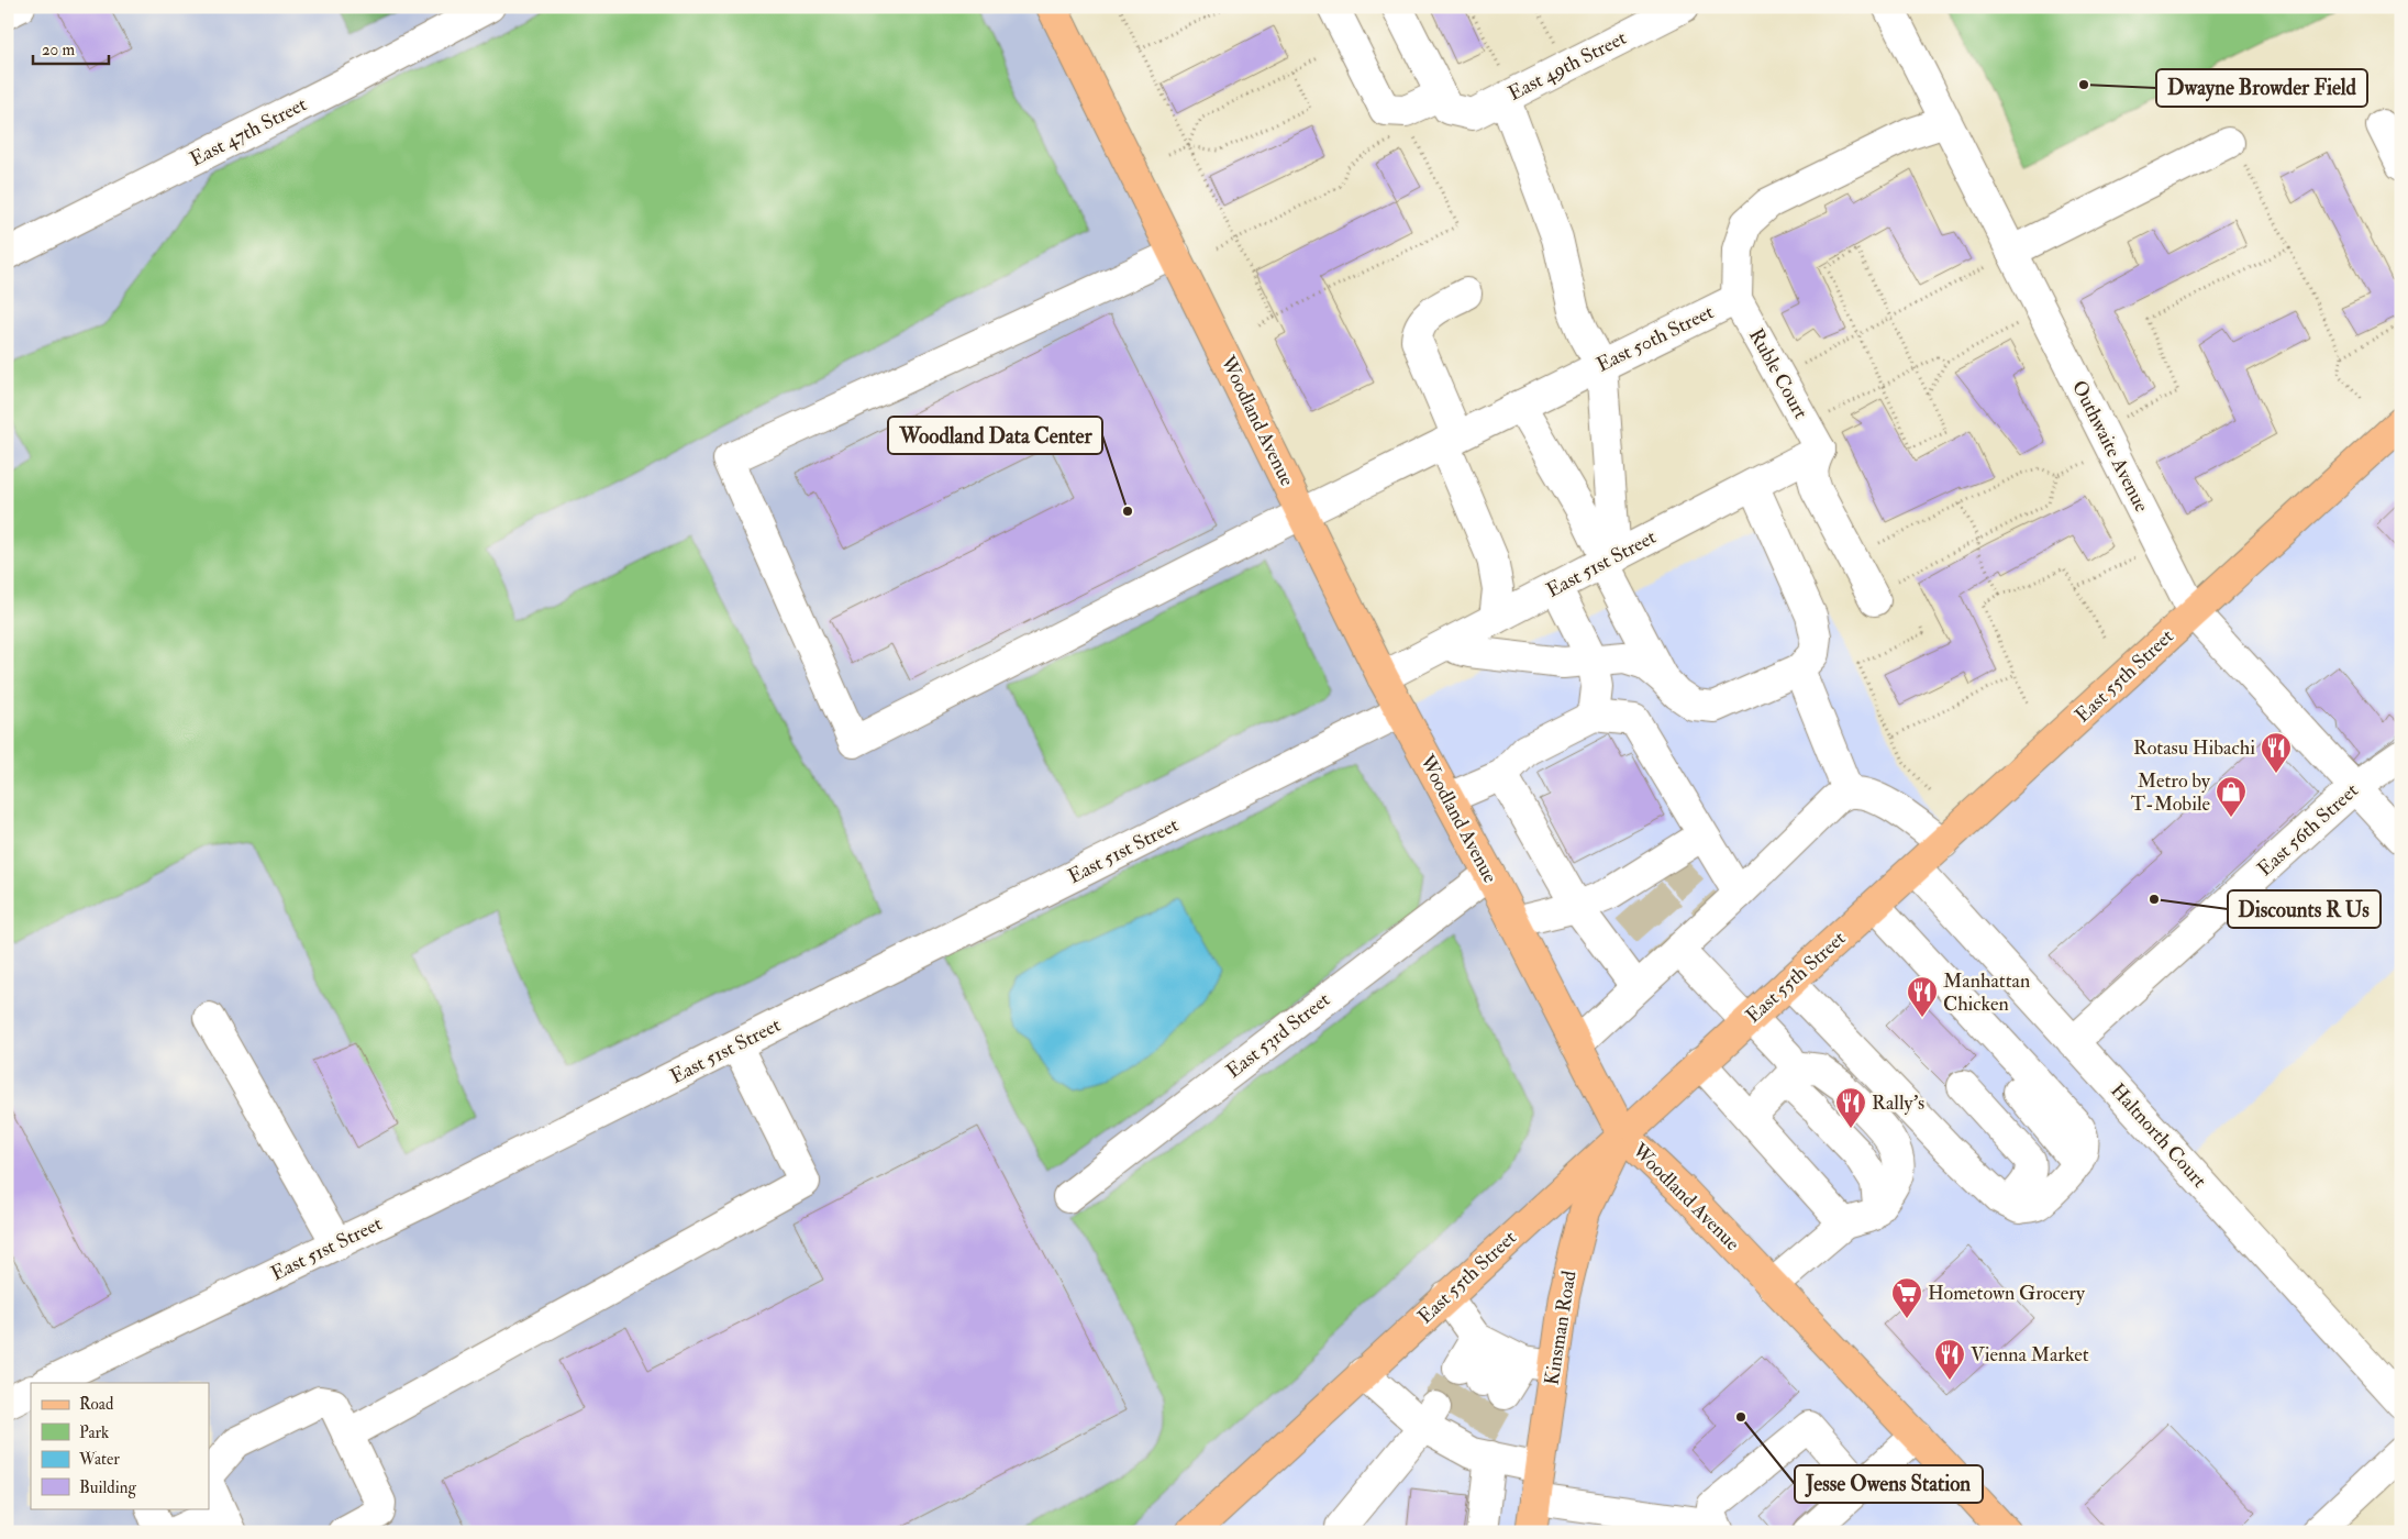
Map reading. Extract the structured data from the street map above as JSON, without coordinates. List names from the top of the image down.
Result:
{
  "streets": {
    "main road": ["Woodland Avenue", "East 55th Street", "Kinsman Road"],
    "street": [
      "East 49th Street",
      "East 47th Street",
      "East 50th Street",
      "Ruble Court",
      "Outhwaite Avenue",
      "East 51st Street",
      "East 56th Street",
      "East 53rd Street",
      "Haltnorth Court"
    ]
  },
  "crossings": [
    ["East 50th Street", "Ruble Court"],
    ["East 50th Street", "Woodland Avenue"],
    ["East 50th Street", "Outhwaite Avenue"],
    ["Ruble Court", "East 51st Street"],
    ["Woodland Avenue", "East 51st Street"],
    ["Woodland Avenue", "East 55th Street"],
    ["Woodland Avenue", "East 53rd Street"],
    ["Woodland Avenue", "Kinsman Road"],
    ["Outhwaite Avenue", "East 55th Street"],
    ["Outhwaite Avenue", "East 56th Street"],
    ["East 55th Street", "Haltnorth Court"],
    ["East 55th Street", "Kinsman Road"],
    ["East 56th Street", "Haltnorth Court"]
  ],
  "places": {
    "other": [
      "Dwayne Browder Field",
      "Woodland Data Center",
      "Discounts R Us",
      "Jesse Owens Station"
    ],
    "restaurant": [
      "Rotasu Hibachi",
      "Manhattan Chicken",
      "Rally's",
      "Vienna Market"
    ],
    "shop": ["Metro by T-Mobile"],
    "supermarket": ["Hometown Grocery"]
  },
  "legend": [
    "Road",
    "Park",
    "Water",
    "Building"
  ],
  "scale_bar": "20 m"
}
